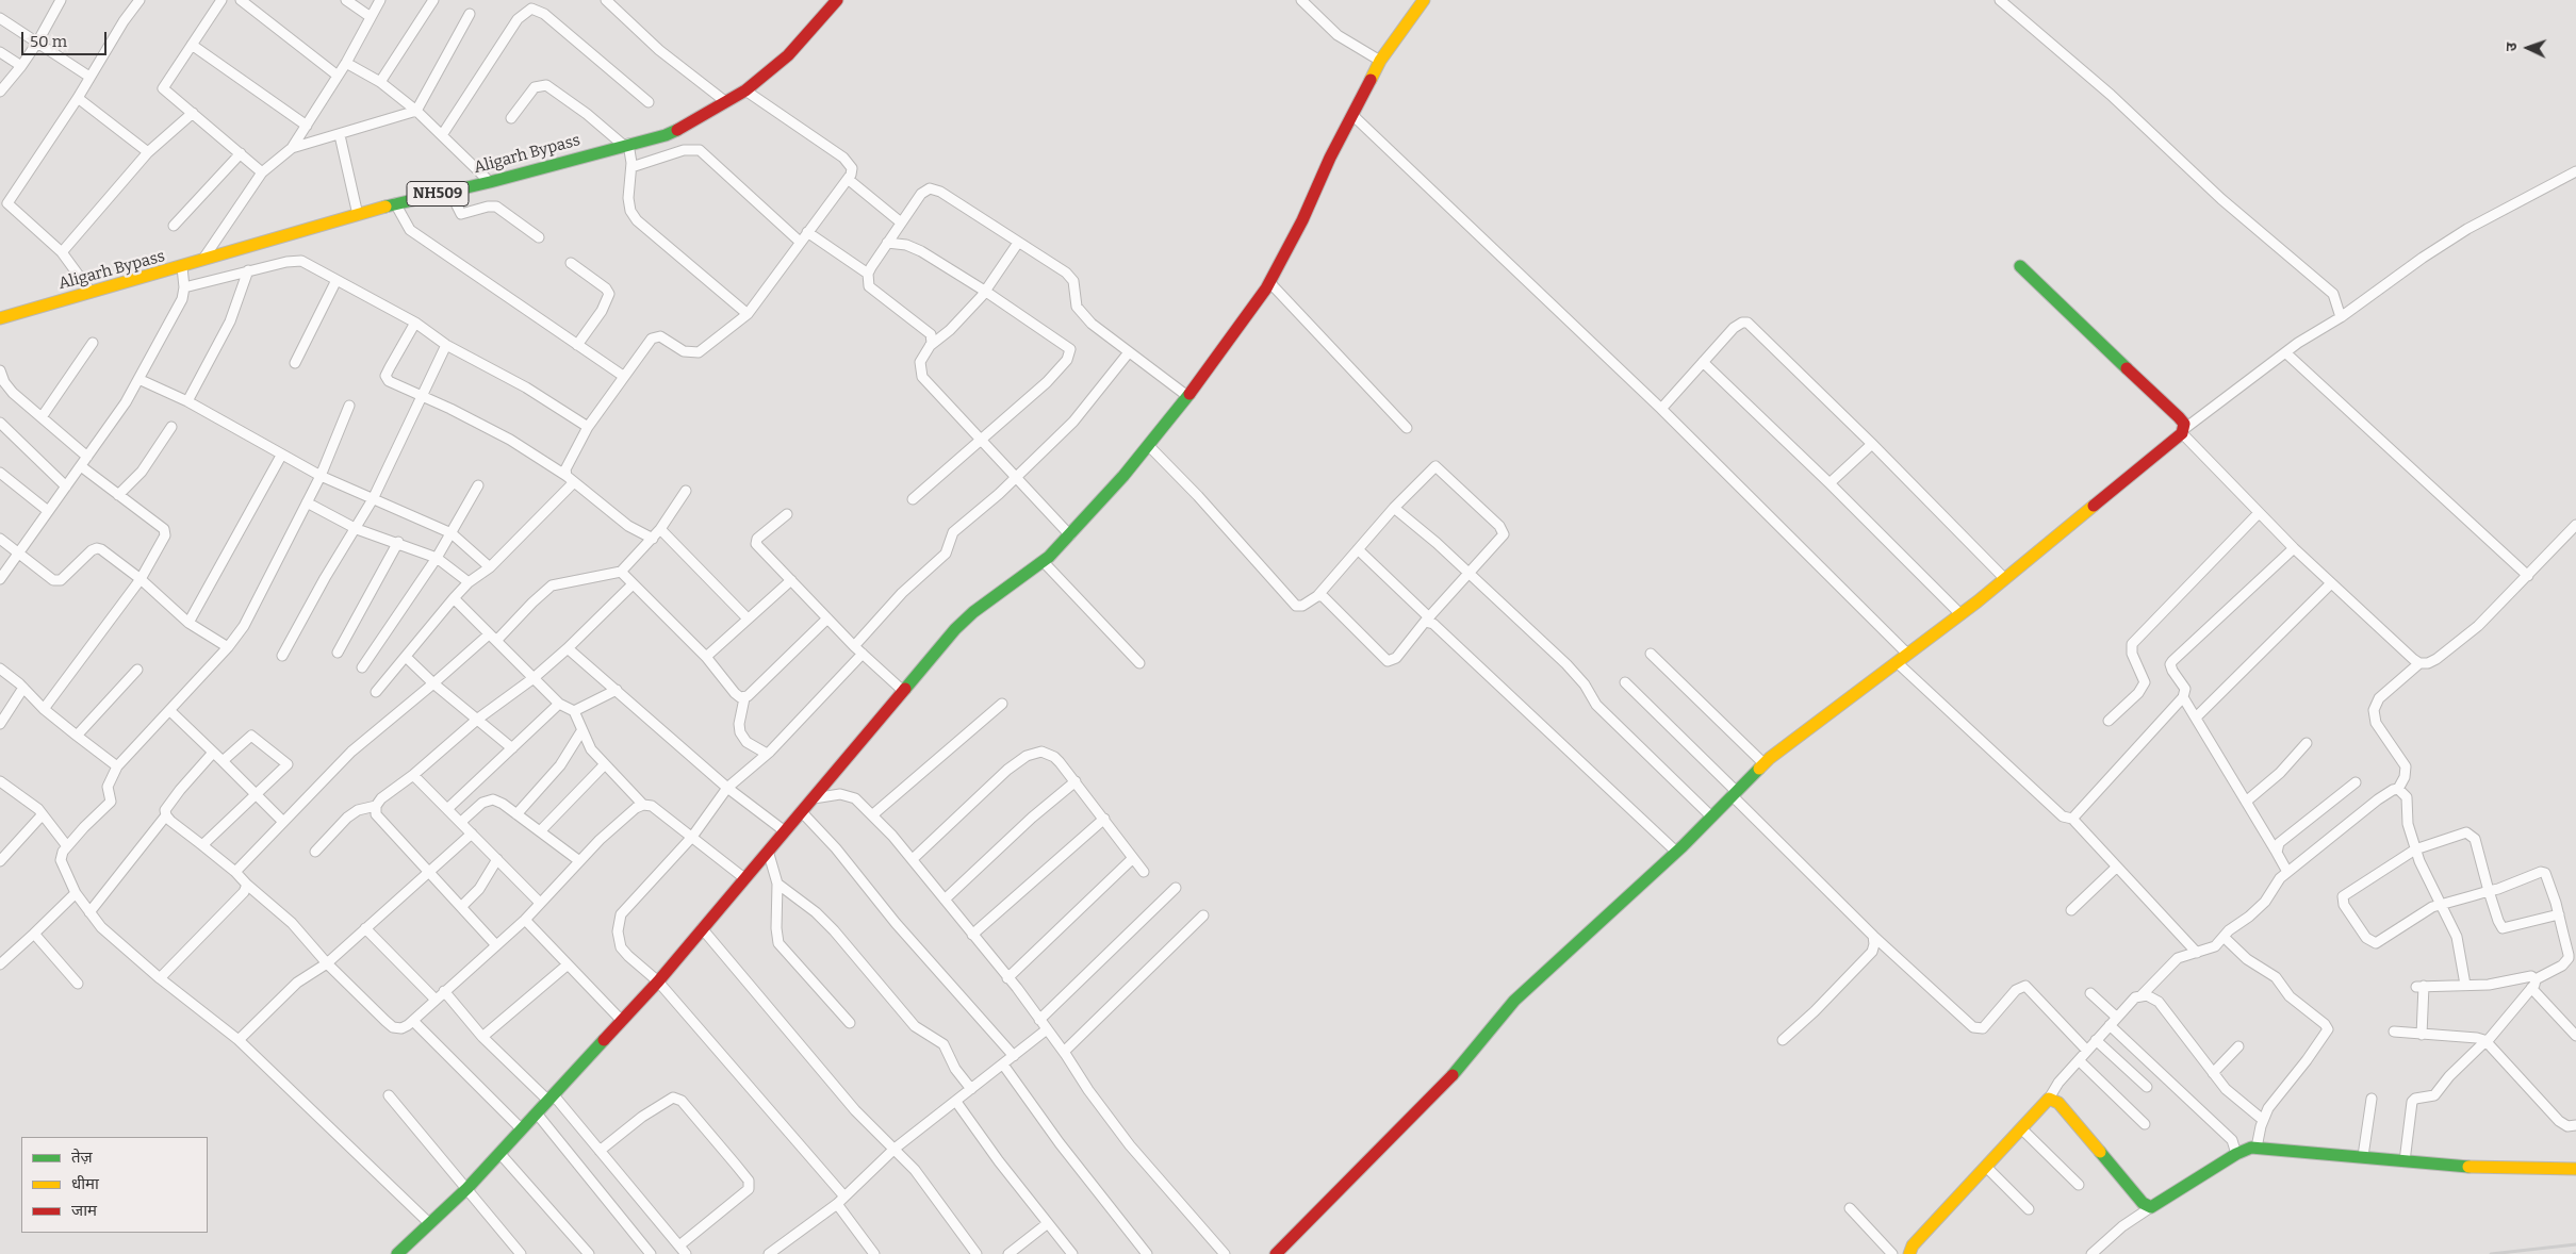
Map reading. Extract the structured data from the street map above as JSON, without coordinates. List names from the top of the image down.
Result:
{
  "streets": {
    "main road": ["Aligarh Bypass", "NH509"]
  },
  "legend": ["तेज़", "धीमा", "जाम"],
  "scale_bar": "50 m",
  "north": "left"
}
